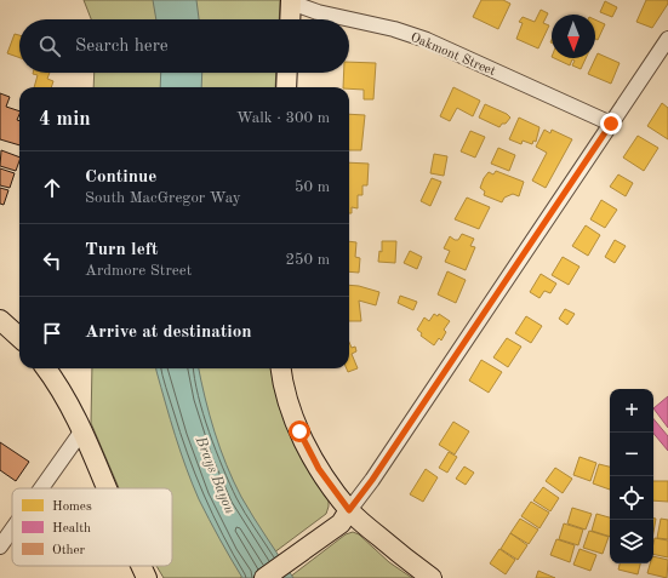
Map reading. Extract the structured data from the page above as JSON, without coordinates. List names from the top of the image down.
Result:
{
  "streets": {
    "street": ["Oakmont Street"]
  },
  "water": ["Brays Bayou"],
  "legend": ["Homes", "Health", "Other"],
  "north": "bottom",
  "page": {
    "search": "Search here",
    "heading": ["4 min", "Walk · 300 m"],
    "list": [
      ["Continue", "South MacGregor Way", "50 m"],
      ["Turn left", "Ardmore Street", "250 m"],
      "Arrive at destination"
    ],
    "map_buttons": ["+", "−"]
  }
}
